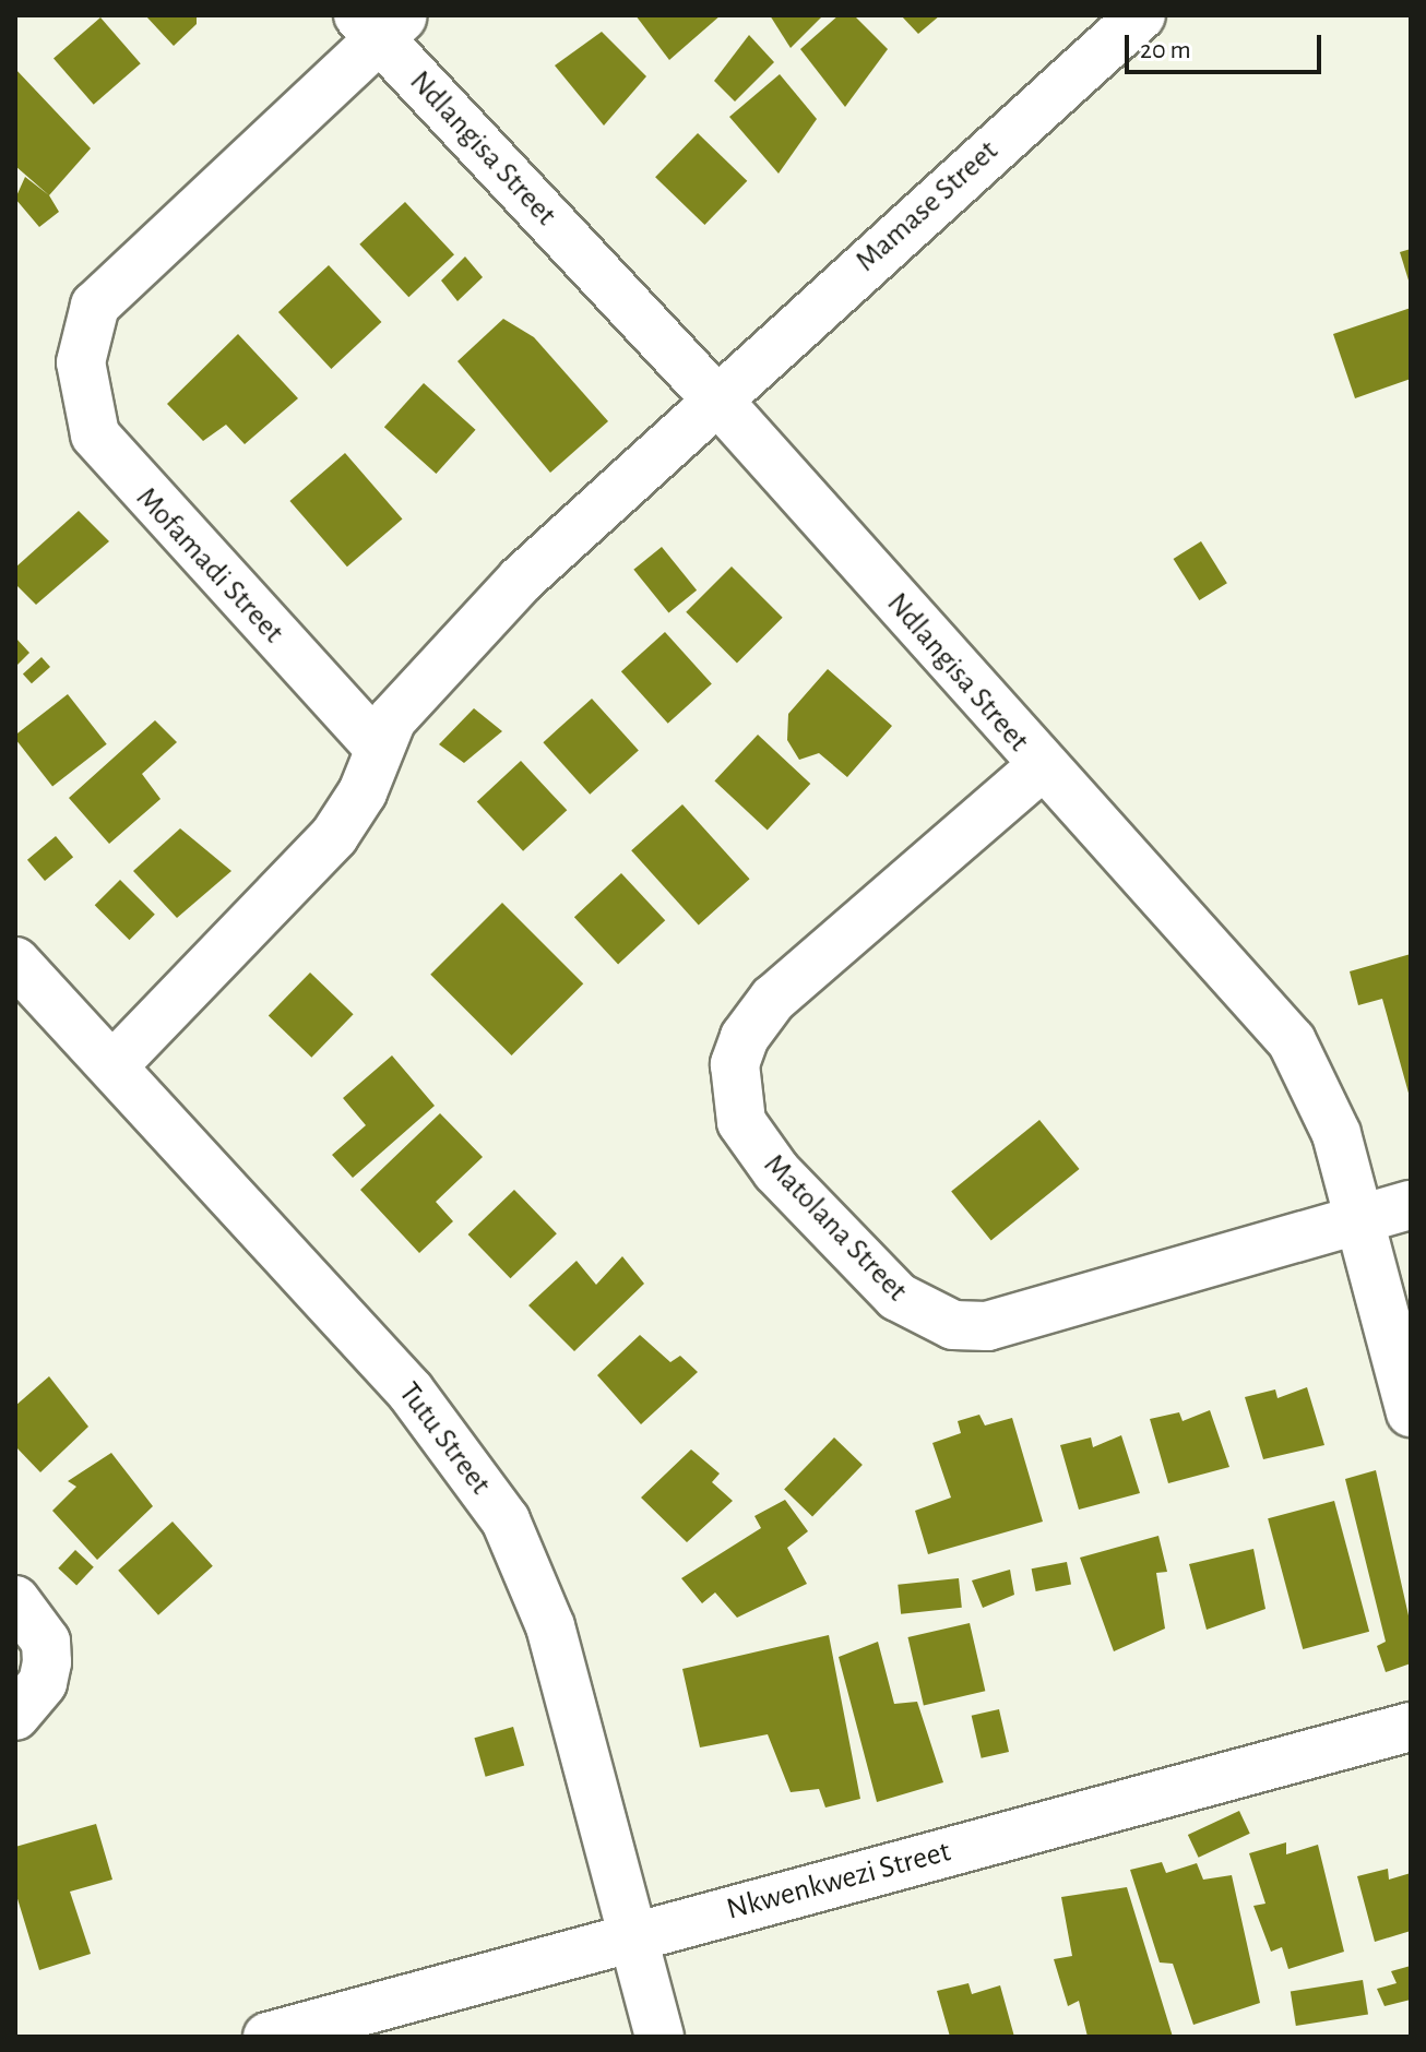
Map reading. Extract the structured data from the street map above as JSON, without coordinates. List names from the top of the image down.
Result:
{
  "streets": {
    "street": [
      "Ndlangisa Street",
      "Mamase Street",
      "Mofamadi Street",
      "Matolana Street",
      "Tutu Street",
      "Nkwenkwezi Street"
    ]
  },
  "crossings": [
    ["Ndlangisa Street", "Mamase Street"],
    ["Ndlangisa Street", "Mofamadi Street"],
    ["Ndlangisa Street", "Matolana Street"],
    ["Tutu Street", "Nkwenkwezi Street"]
  ],
  "scale_bar": "20 m"
}
